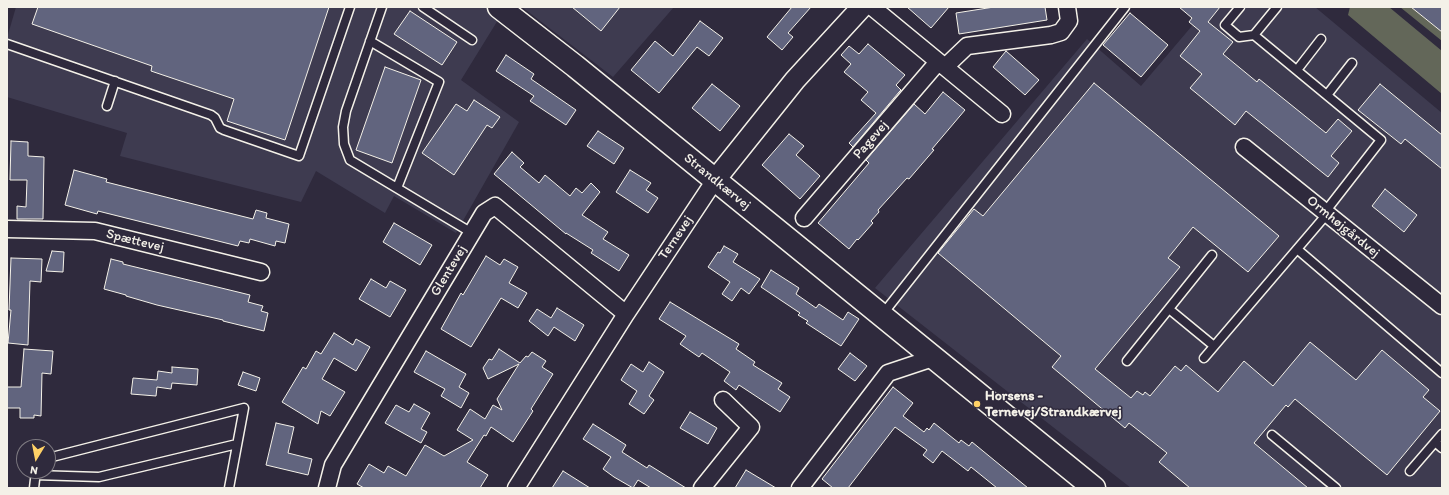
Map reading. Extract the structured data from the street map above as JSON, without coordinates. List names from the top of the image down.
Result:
{
  "streets": {
    "main road": ["Strandkærvej"],
    "street": [
      "Pagevej",
      "Ormhøjgårdvej",
      "Ternevej",
      "Spættevej",
      "Glentevej"
    ]
  },
  "crossings": [
    ["Strandkærvej", "Ternevej"],
    ["Ternevej", "Glentevej"]
  ],
  "places": ["Horsens - Ternevej/Strandkærvej"],
  "north": "bottom"
}
